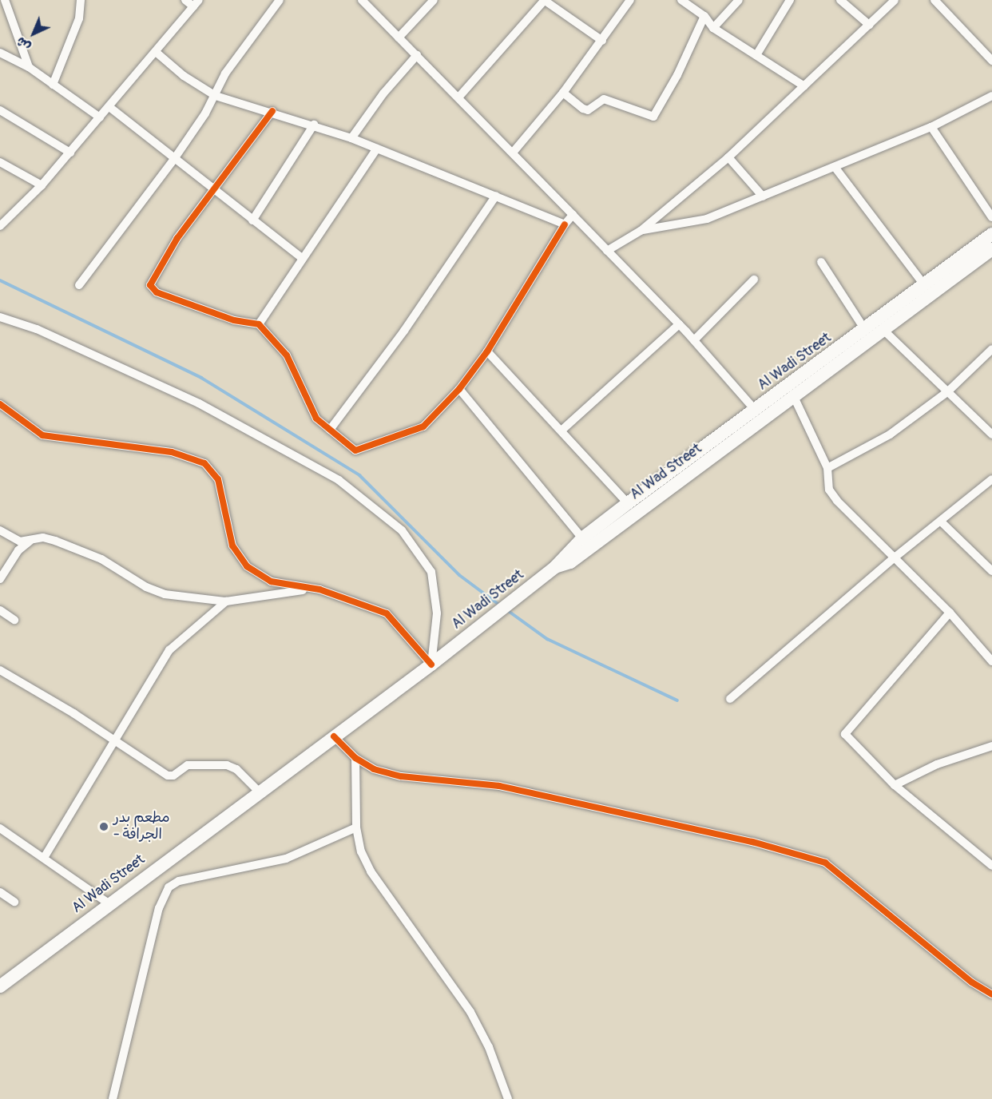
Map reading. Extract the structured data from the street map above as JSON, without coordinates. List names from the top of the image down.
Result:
{
  "streets": {
    "main road": ["Al Wadi Street", "Al Wad Street"]
  },
  "crossings": [
    ["Al Wadi Street", "Al Wad Street"]
  ],
  "places": ["مطعم بدر - الجرافة"],
  "north": "bottom left"
}
